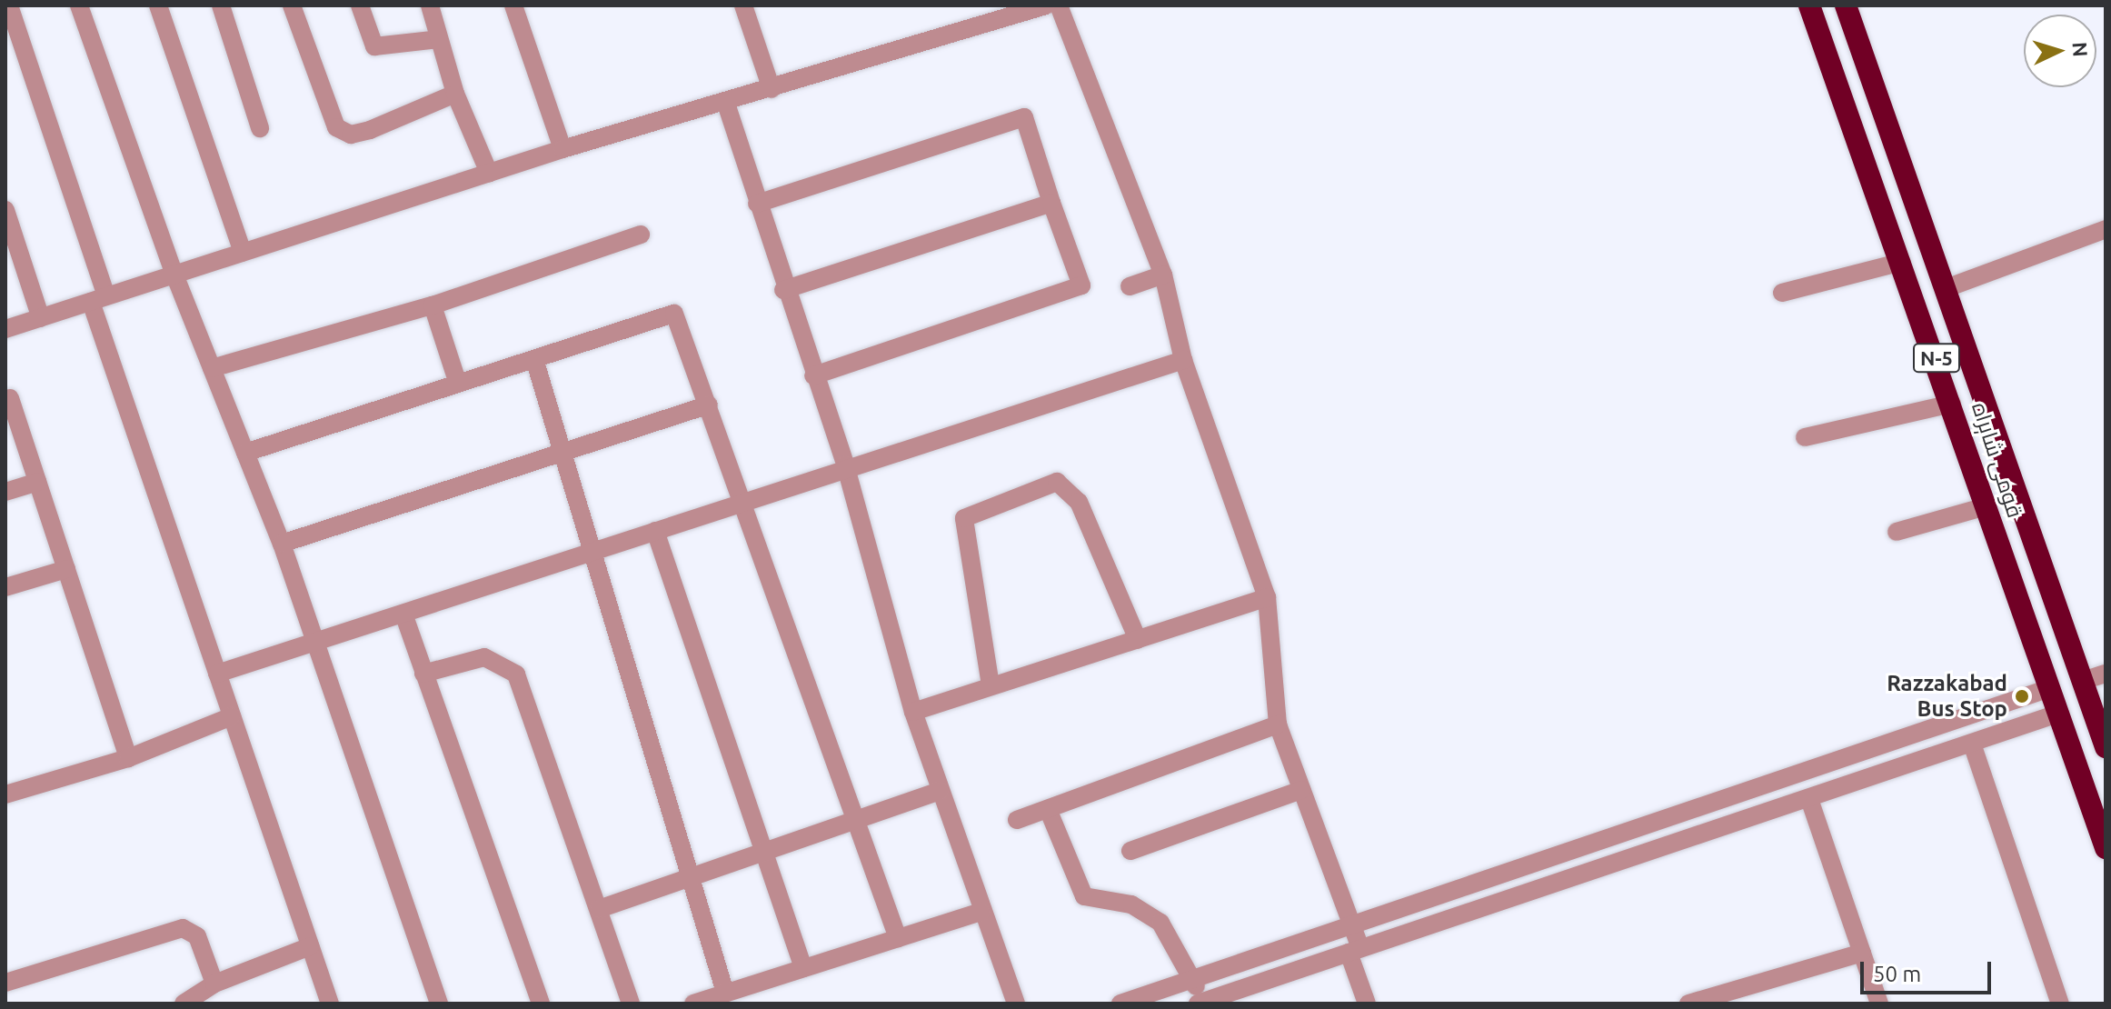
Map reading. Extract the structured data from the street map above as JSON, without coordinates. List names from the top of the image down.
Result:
{
  "streets": {
    "highway": ["N-5", "قومی شاہراہ"]
  },
  "places": ["Razzakabad Bus Stop"],
  "scale_bar": "50 m",
  "north": "right"
}
